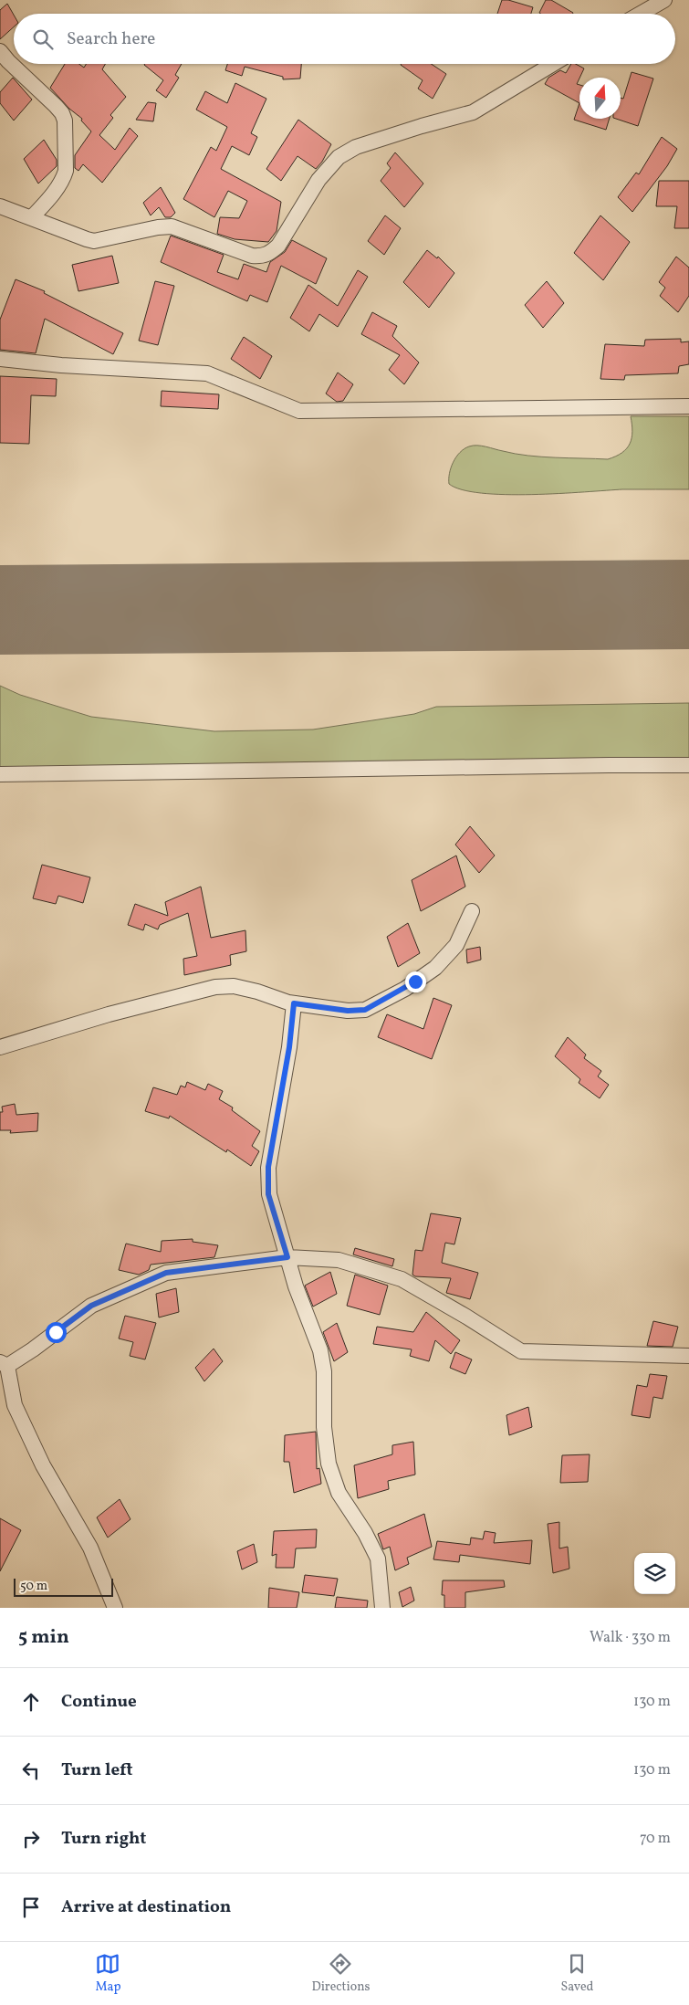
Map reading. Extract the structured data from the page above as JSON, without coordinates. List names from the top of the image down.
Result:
{
  "scale_bar": "50 m",
  "north": "top",
  "page": {
    "search": "Search here",
    "scale": "50 m",
    "heading": ["5 min", "Walk · 330 m"],
    "list": [
      ["Continue", "130 m"],
      ["Turn left", "130 m"],
      ["Turn right", "70 m"],
      "Arrive at destination"
    ],
    "nav": ["Map", "Directions", "Saved"]
  }
}
